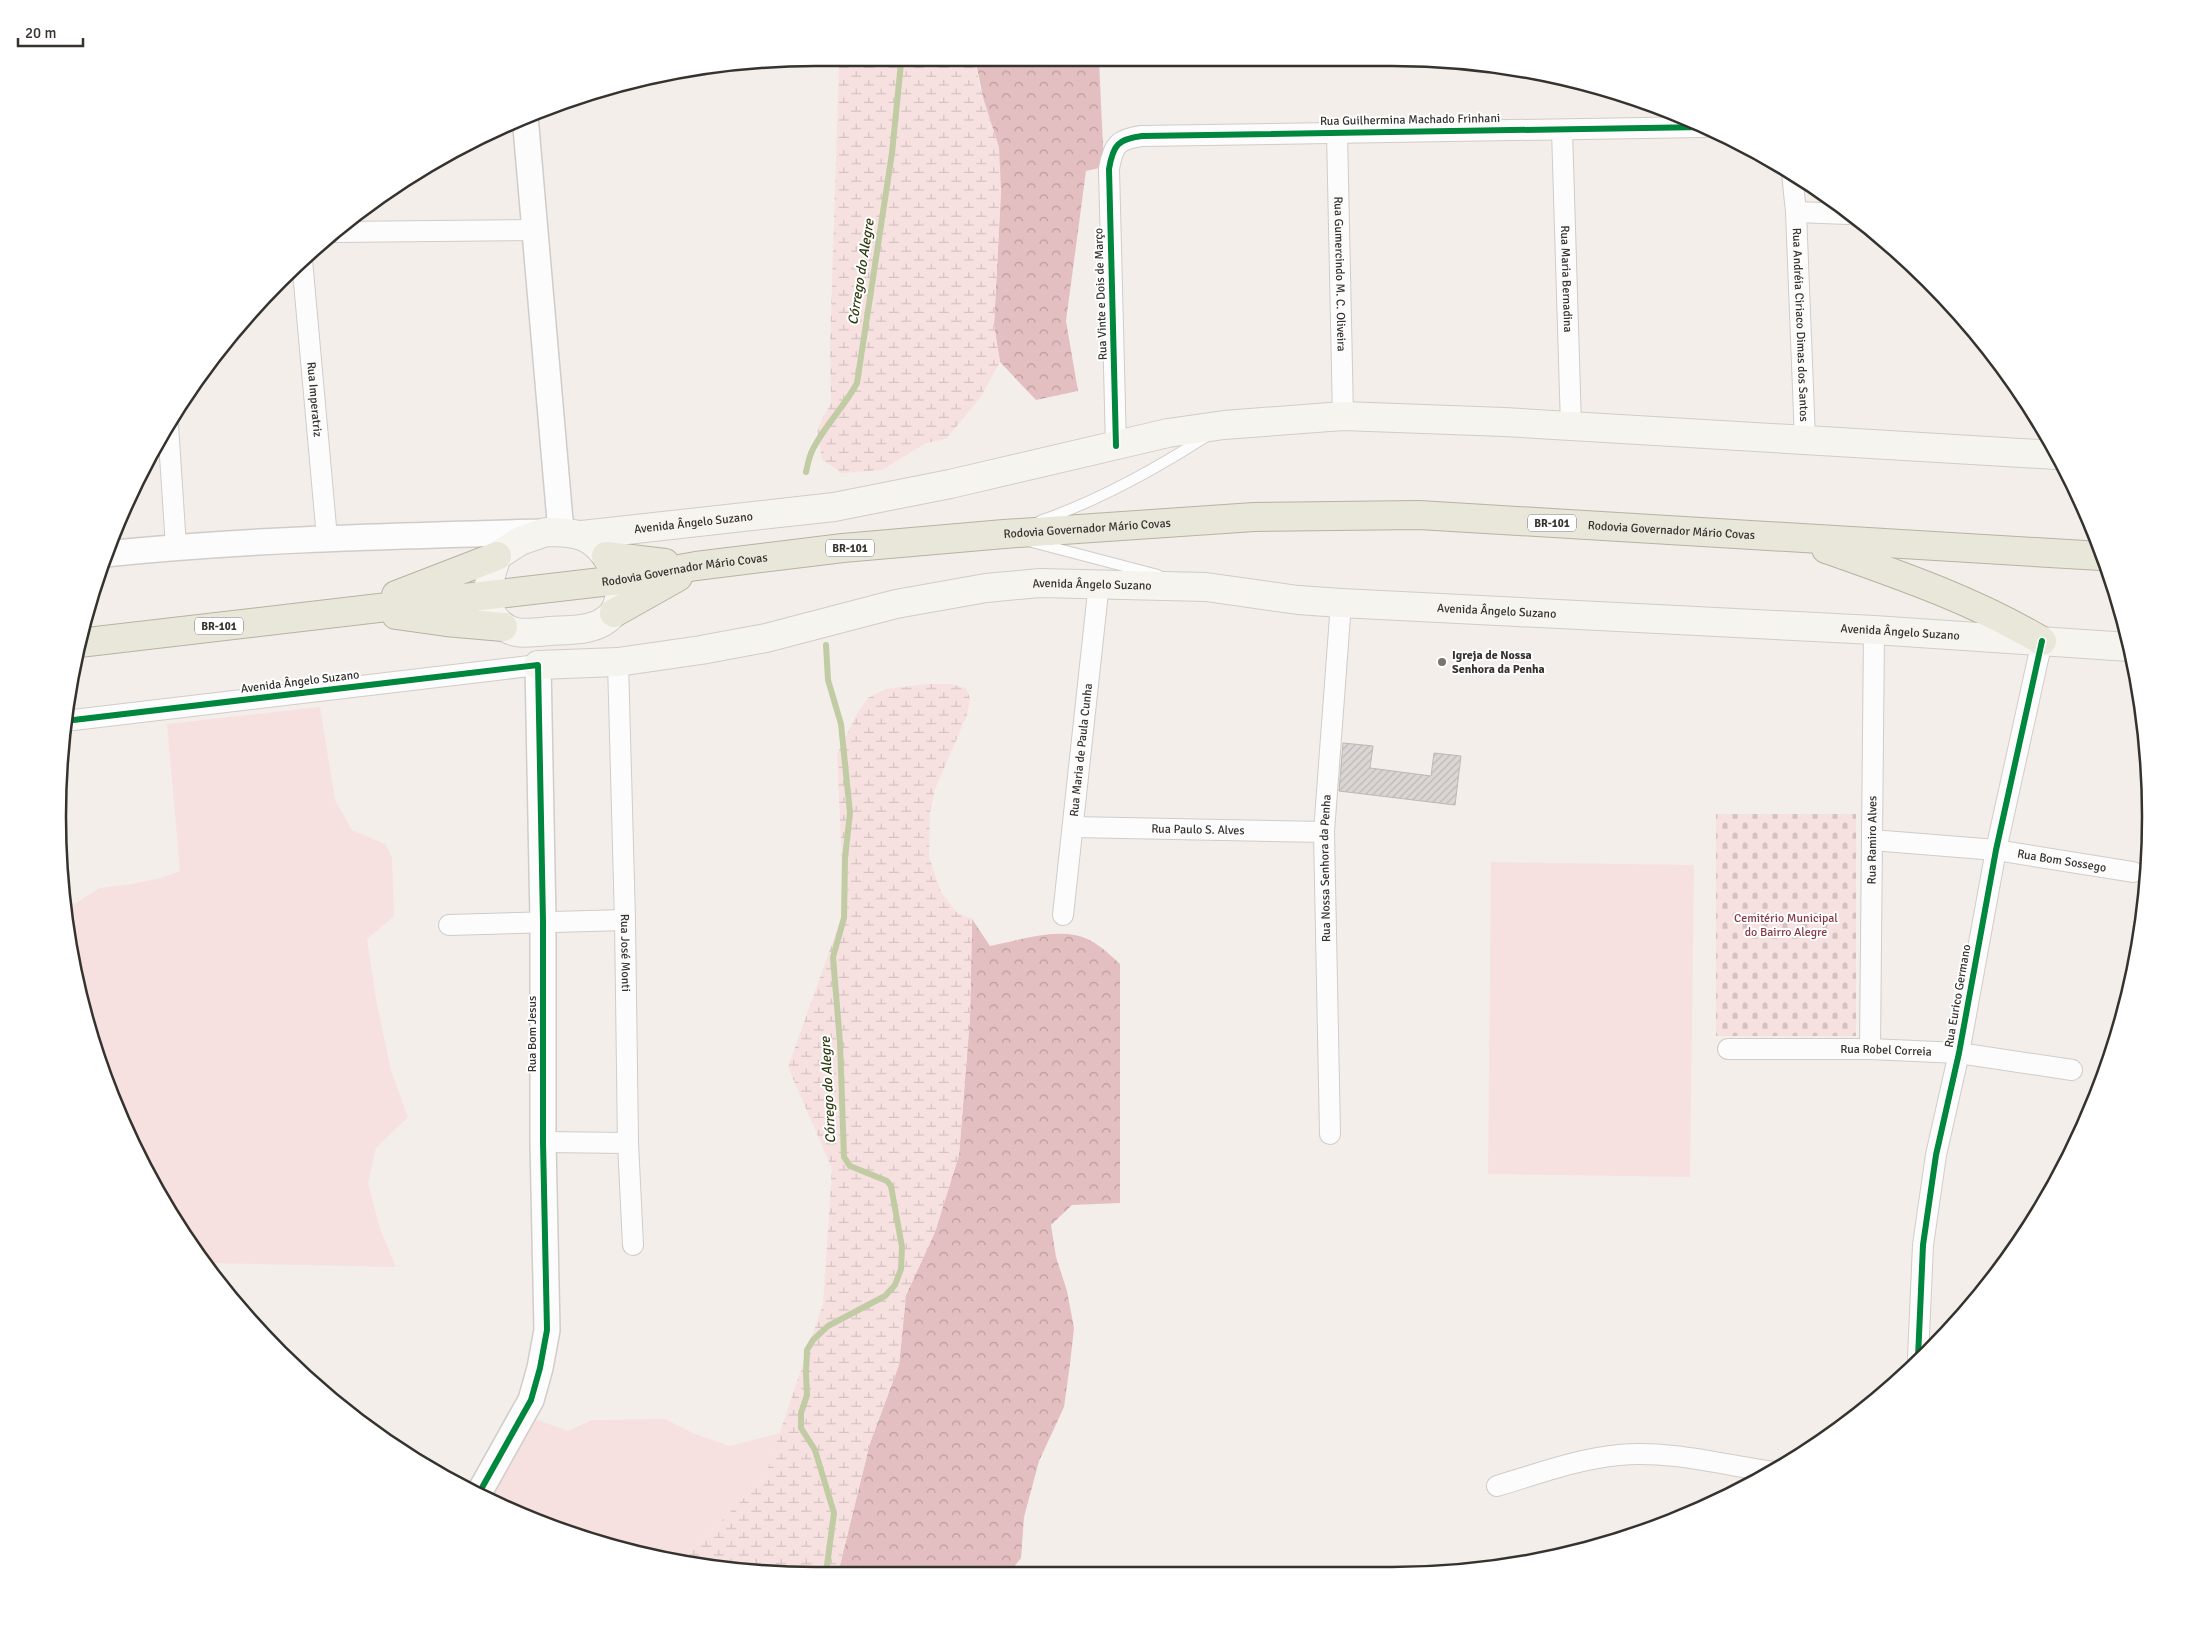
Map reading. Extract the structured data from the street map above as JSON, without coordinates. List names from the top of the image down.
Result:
{
  "streets": {
    "highway": ["BR-101", "Rodovia Governador Mário Covas"],
    "main road": ["Avenida Ângelo Suzano"],
    "street": [
      "Rua Guilhermina Machado Frinhani",
      "Rua Gumercindo M. C. Oliveira",
      "Rua Maria Bernadina",
      "Rua Vinte e Dois de Março",
      "Rua Andréia Ciriaco Dimas dos Santos",
      "Rua Imperatriz",
      "Rua Maria de Paula Cunha",
      "Rua Paulo S. Alves",
      "Rua Ramiro Alves",
      "Rua Bom Sossego",
      "Rua Nossa Senhora da Penha",
      "Rua José Monti",
      "Rua Eurico Germano",
      "Rua Bom Jesus",
      "Rua Robel Correia"
    ]
  },
  "crossings": [
    ["Rua Guilhermina Machado Frinhani", "Rua Gumercindo M. C. Oliveira"],
    ["Rua Guilhermina Machado Frinhani", "Rua Maria Bernadina"],
    ["Rua Guilhermina Machado Frinhani", "Rua Vinte e Dois de Março"],
    ["Rua Gumercindo M. C. Oliveira", "Avenida Ângelo Suzano"],
    ["Rua Maria Bernadina", "Avenida Ângelo Suzano"],
    ["Rua Vinte e Dois de Março", "Avenida Ângelo Suzano"],
    ["Rua Andréia Ciriaco Dimas dos Santos", "Avenida Ângelo Suzano"],
    ["Rua Imperatriz", "Avenida Ângelo Suzano"],
    ["Avenida Ângelo Suzano", "Rua Maria de Paula Cunha"],
    ["Avenida Ângelo Suzano", "Rua Ramiro Alves"],
    ["Avenida Ângelo Suzano", "Rua Nossa Senhora da Penha"],
    ["Avenida Ângelo Suzano", "Rua José Monti"],
    ["Avenida Ângelo Suzano", "Rua Eurico Germano"],
    ["Avenida Ângelo Suzano", "Rua Bom Jesus"],
    ["Rua Maria de Paula Cunha", "Rua Paulo S. Alves"],
    ["Rua Paulo S. Alves", "Rua Nossa Senhora da Penha"],
    ["Rua Ramiro Alves", "Rua Bom Sossego"],
    ["Rua Ramiro Alves", "Rua Robel Correia"],
    ["Rua Bom Sossego", "Rua Eurico Germano"],
    ["Rua Eurico Germano", "Rua Robel Correia"]
  ],
  "water": ["Córrego do Alegre"],
  "parks": ["Cemitério Municipal do Bairro Alegre"],
  "places": ["Igreja de Nossa Senhora da Penha"],
  "scale_bar": "20 m"
}
